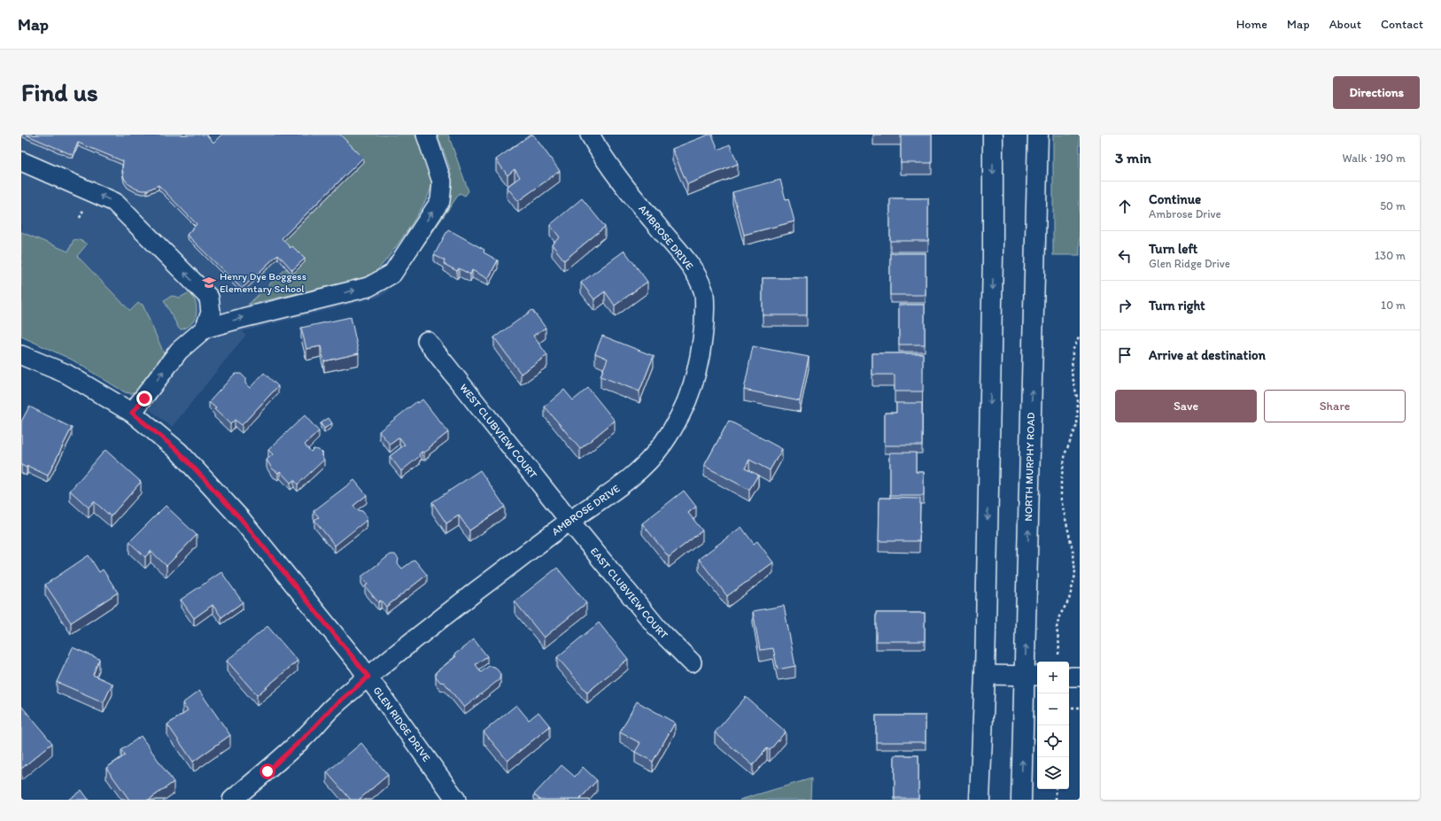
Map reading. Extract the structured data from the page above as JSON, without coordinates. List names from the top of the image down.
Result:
{
  "streets": {
    "main road": ["NORTH MURPHY ROAD"],
    "street": [
      "AMBROSE DRIVE",
      "WEST CLUBVIEW COURT",
      "EAST CLUBVIEW COURT",
      "GLEN RIDGE DRIVE"
    ]
  },
  "crossings": [
    ["AMBROSE DRIVE", "WEST CLUBVIEW COURT"],
    ["AMBROSE DRIVE", "EAST CLUBVIEW COURT"],
    ["AMBROSE DRIVE", "GLEN RIDGE DRIVE"],
    ["WEST CLUBVIEW COURT", "EAST CLUBVIEW COURT"]
  ],
  "places": {
    "school or university": ["Henry Dye Boggess Elementary School"]
  },
  "page": {
    "header": "Map",
    "nav": [
      "Home",
      "Map",
      "About",
      "Contact"
    ],
    "buttons": [
      "Directions",
      ["Save", "Share"]
    ],
    "title": "Find us",
    "heading": ["3 min", "Walk · 190 m"],
    "list": [
      ["Continue", "Ambrose Drive", "50 m"],
      ["Turn left", "Glen Ridge Drive", "130 m"],
      ["Turn right", "10 m"],
      "Arrive at destination"
    ],
    "map_buttons": ["+", "−"]
  }
}
